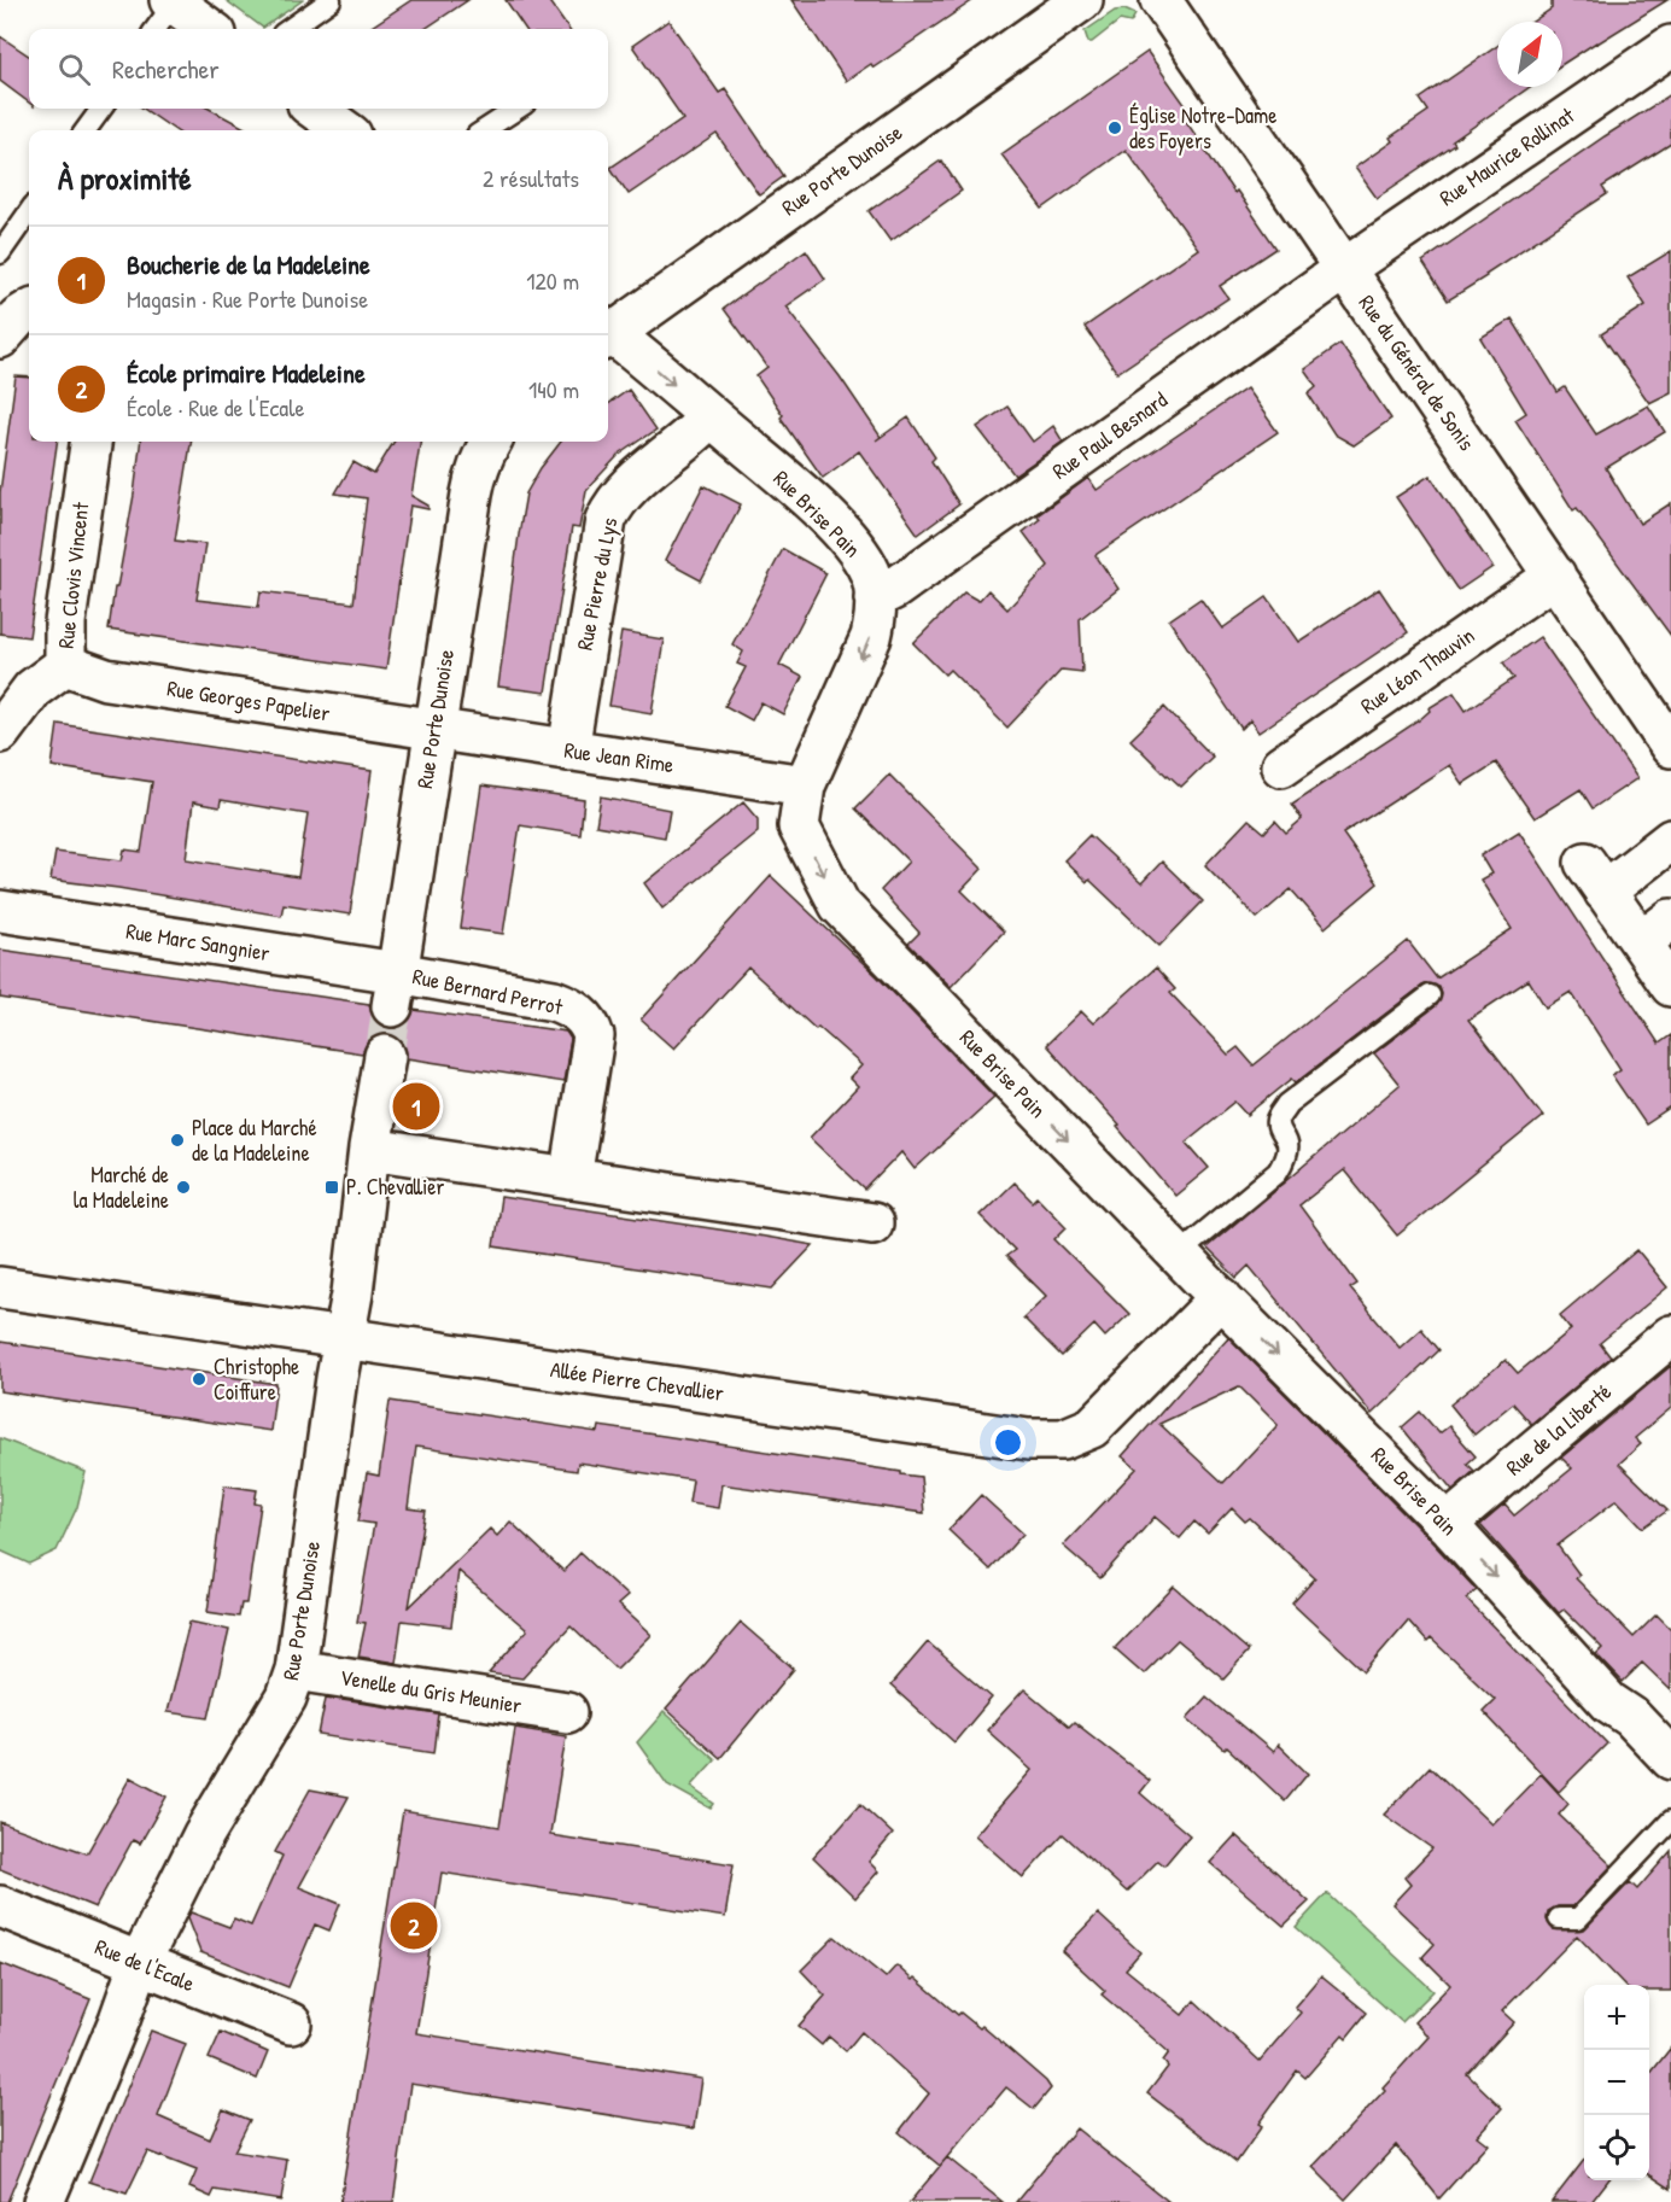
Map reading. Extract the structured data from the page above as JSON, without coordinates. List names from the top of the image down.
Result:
{
  "streets": {
    "street": [
      "Rue Maurice Rollinat",
      "Rue Porte Dunoise",
      "Rue du Général de Sonis",
      "Rue Paul Besnard",
      "Rue Brise Pain",
      "Rue Clovis Vincent",
      "Rue Pierre du Lys",
      "Rue Léon Thauvin",
      "Rue Georges Papelier",
      "Rue Jean Rime",
      "Rue Marc Sangnier",
      "Rue Bernard Perrot",
      "Allée Pierre Chevallier",
      "Rue de la Liberté",
      "Venelle du Gris Meunier",
      "Rue de l'Ecale"
    ]
  },
  "crossings": [
    ["Rue Maurice Rollinat", "Rue du Général de Sonis"],
    ["Rue Maurice Rollinat", "Rue Paul Besnard"],
    ["Rue Porte Dunoise", "Rue Georges Papelier"],
    ["Rue Porte Dunoise", "Rue Jean Rime"],
    ["Rue Porte Dunoise", "Rue Marc Sangnier"],
    ["Rue Porte Dunoise", "Rue Bernard Perrot"],
    ["Rue Porte Dunoise", "Allée Pierre Chevallier"],
    ["Rue Porte Dunoise", "Venelle du Gris Meunier"],
    ["Rue Porte Dunoise", "Rue de l'Ecale"],
    ["Rue du Général de Sonis", "Rue Paul Besnard"],
    ["Rue du Général de Sonis", "Rue Léon Thauvin"],
    ["Rue Paul Besnard", "Rue Brise Pain"],
    ["Rue Brise Pain", "Rue Pierre du Lys"],
    ["Rue Brise Pain", "Rue Jean Rime"],
    ["Rue Brise Pain", "Allée Pierre Chevallier"],
    ["Rue Brise Pain", "Rue de la Liberté"],
    ["Rue Clovis Vincent", "Rue Georges Papelier"],
    ["Rue Pierre du Lys", "Rue Jean Rime"],
    ["Rue Georges Papelier", "Rue Jean Rime"],
    ["Rue Marc Sangnier", "Rue Bernard Perrot"]
  ],
  "one_way": ["Rue Brise Pain"],
  "places": {
    "other": [
      "Église Notre-Dame des Foyers",
      "Place du Marché de la Madeleine",
      "Marché de la Madeleine",
      "Christophe Coiffure"
    ],
    "transit": ["P. Chevallier"]
  },
  "north": "top right",
  "page": {
    "search": "Rechercher",
    "heading": ["À proximité", "2 résultats"],
    "list": [
      {
        "mark": "1",
        "name": "Boucherie de la Madeleine",
        "note": "Magasin · Rue Porte Dunoise",
        "value": "120 m"
      },
      {
        "mark": "2",
        "name": "École primaire Madeleine",
        "note": "École · Rue de l'Ecale",
        "value": "140 m"
      }
    ],
    "pins": ["1", "2"],
    "map_buttons": ["+", "−"]
  }
}
